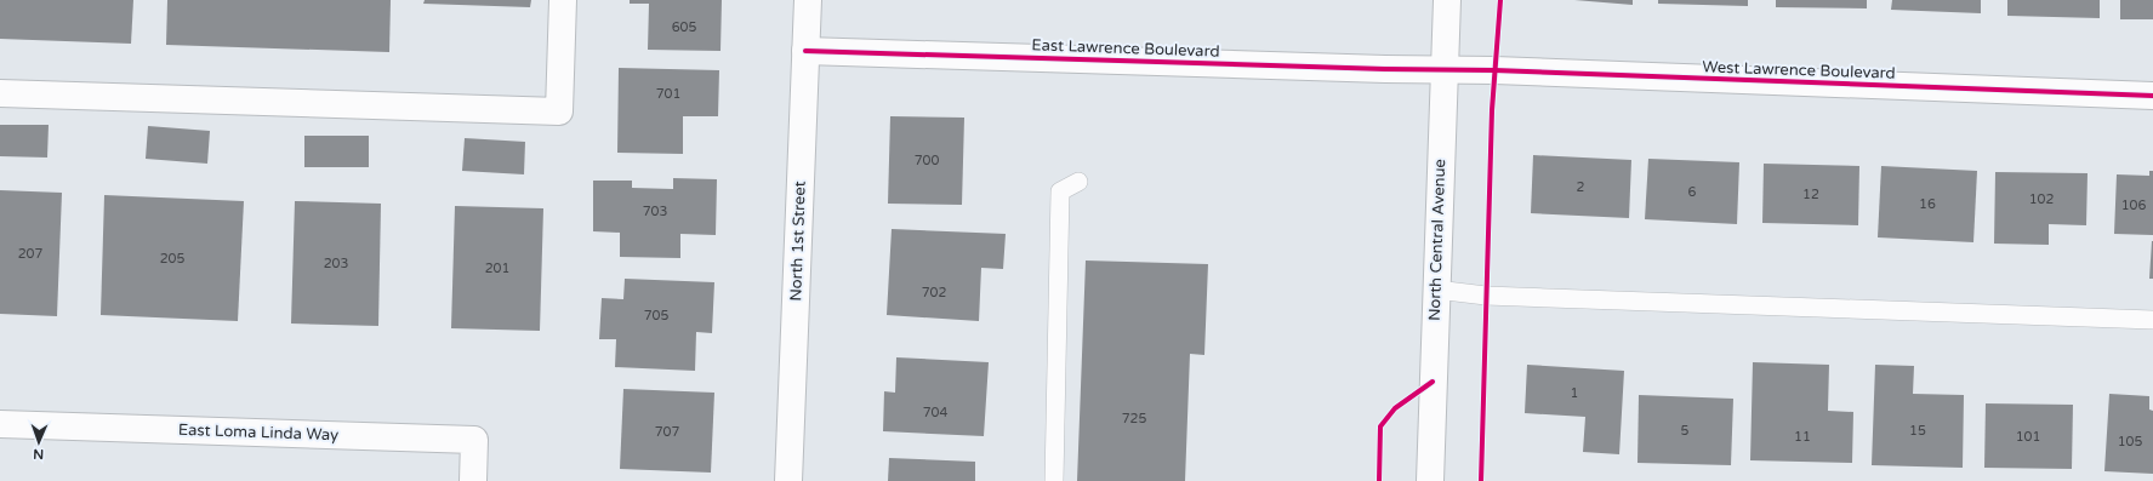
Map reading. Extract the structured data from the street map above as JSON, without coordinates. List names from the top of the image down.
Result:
{
  "streets": {
    "street": [
      "East Lawrence Boulevard",
      "West Lawrence Boulevard",
      "North Central Avenue",
      "North 1st Street",
      "East Loma Linda Way"
    ]
  },
  "crossings": [
    ["East Lawrence Boulevard", "West Lawrence Boulevard"],
    ["East Lawrence Boulevard", "North Central Avenue"],
    ["East Lawrence Boulevard", "North 1st Street"],
    ["West Lawrence Boulevard", "North Central Avenue"]
  ],
  "house_numbers": [
    "605",
    "701",
    "700",
    "2",
    "6",
    "12",
    "102",
    "16",
    "106",
    "703",
    "207",
    "205",
    "203",
    "201",
    "702",
    "705",
    "1",
    "704",
    "725",
    "5",
    "15",
    "707",
    "11",
    "101",
    "105"
  ],
  "north": "bottom"
}
